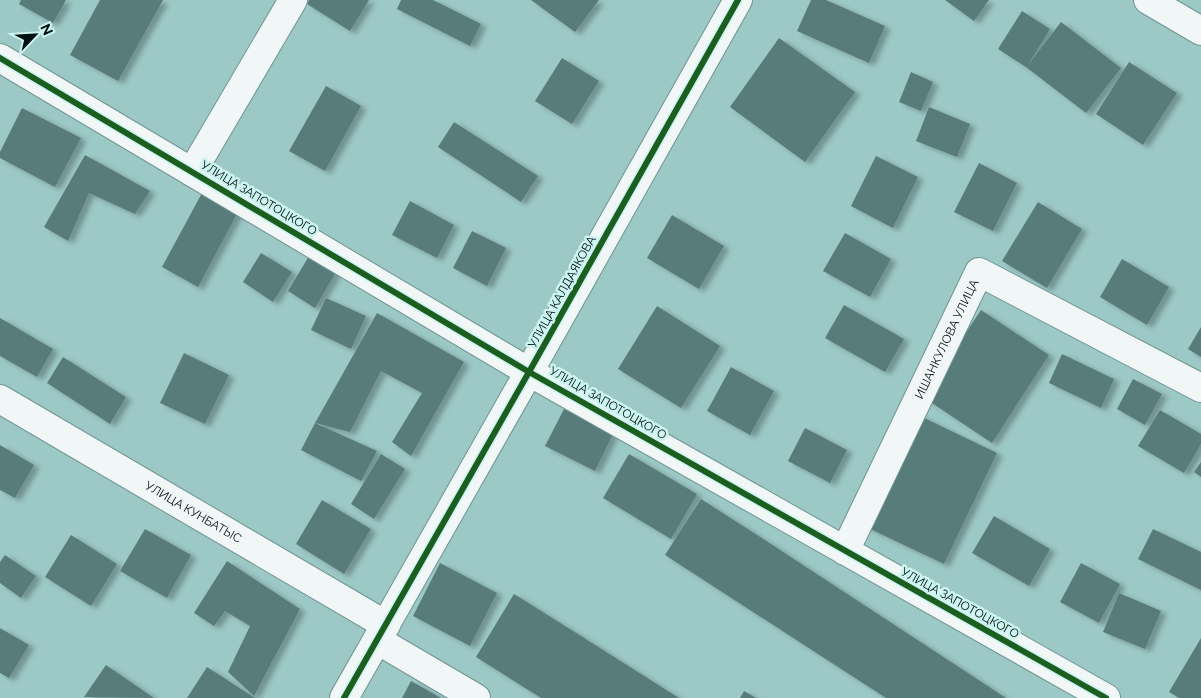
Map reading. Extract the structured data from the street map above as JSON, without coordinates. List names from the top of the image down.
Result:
{
  "streets": {
    "street": [
      "УЛИЦА ЗАПОТОЦКОГО",
      "УЛИЦА КАЛДАЯКОВА",
      "ИШАНКУЛОВА УЛИЦА",
      "УЛИЦА КУНБАТЫС"
    ]
  },
  "crossings": [
    ["УЛИЦА ЗАПОТОЦКОГО", "УЛИЦА КАЛДАЯКОВА"],
    ["УЛИЦА ЗАПОТОЦКОГО", "ИШАНКУЛОВА УЛИЦА"],
    ["УЛИЦА КАЛДАЯКОВА", "УЛИЦА КУНБАТЫС"]
  ],
  "north": "top right"
}
